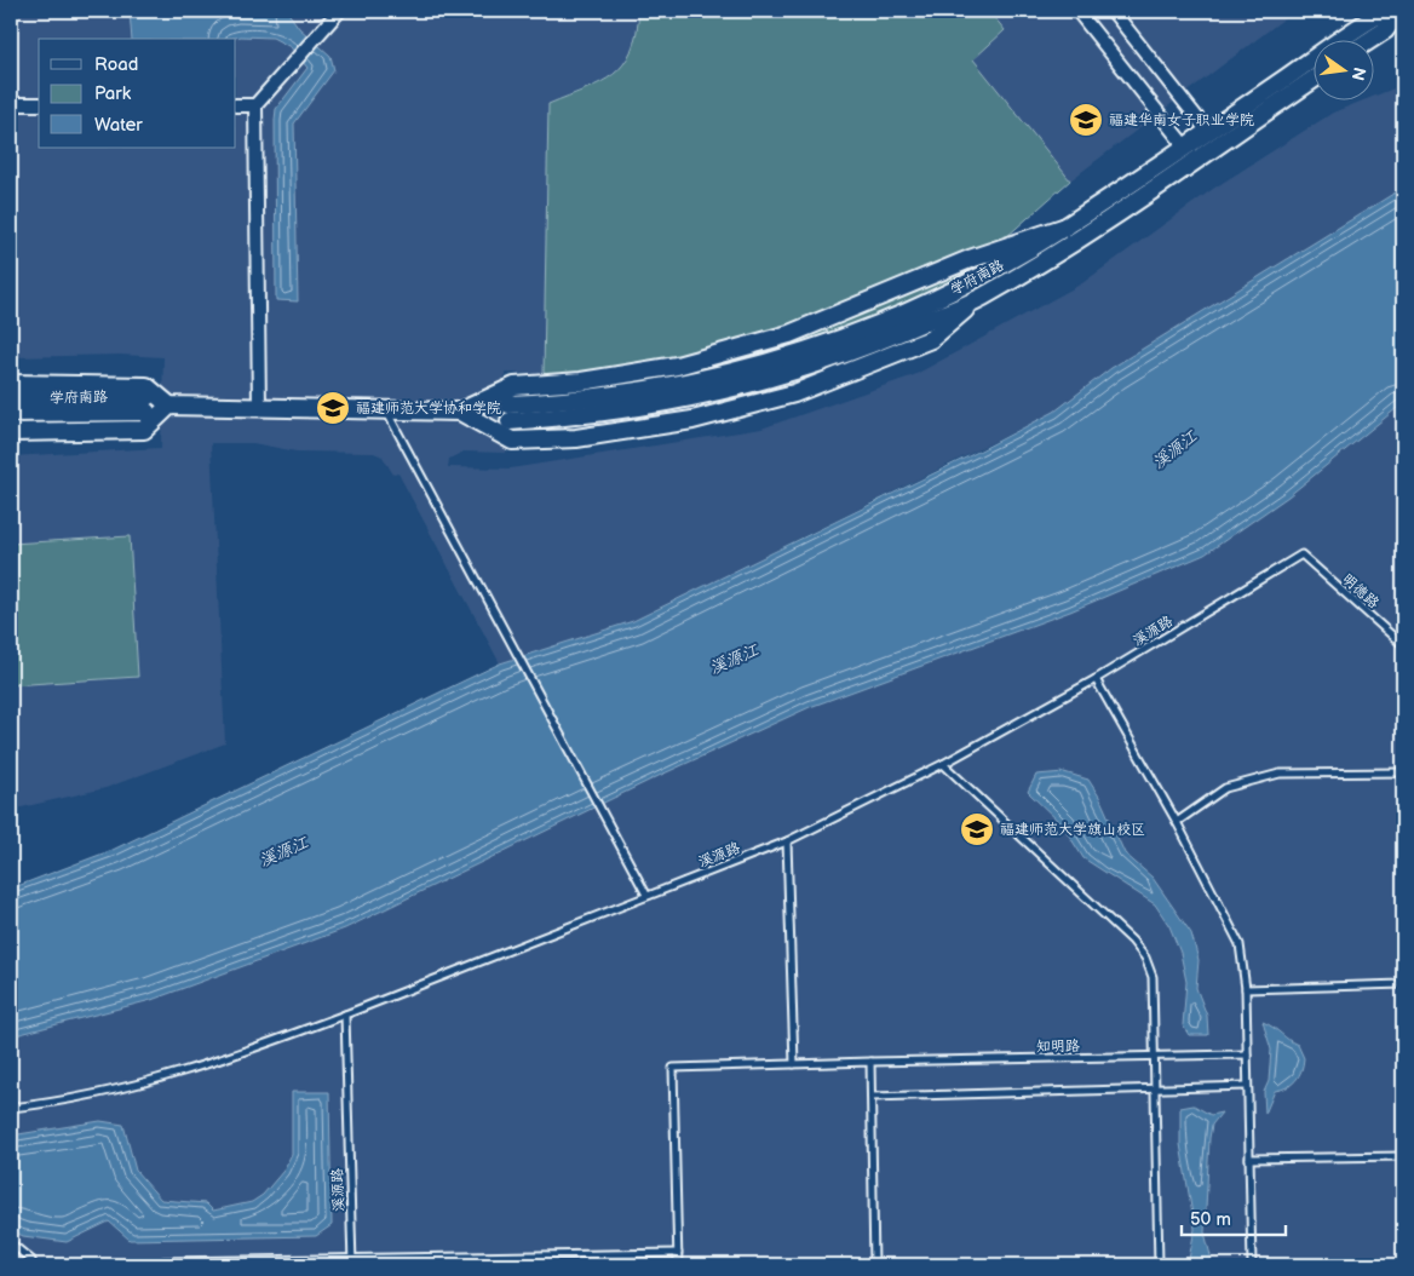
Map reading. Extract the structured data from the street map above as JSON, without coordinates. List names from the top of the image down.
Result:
{
  "streets": {
    "main road": ["学府南路"],
    "lane": ["明德路", "溪源路", "知明路"]
  },
  "crossings": [
    ["明德路", "溪源路"]
  ],
  "water": ["溪源江"],
  "places": {
    "school or university": ["福建华南女子职业学院", "福建师范大学协和学院", "福建师范大学旗山校区"]
  },
  "legend": ["Road", "Park", "Water"],
  "scale_bar": "50 m",
  "north": "right"
}
